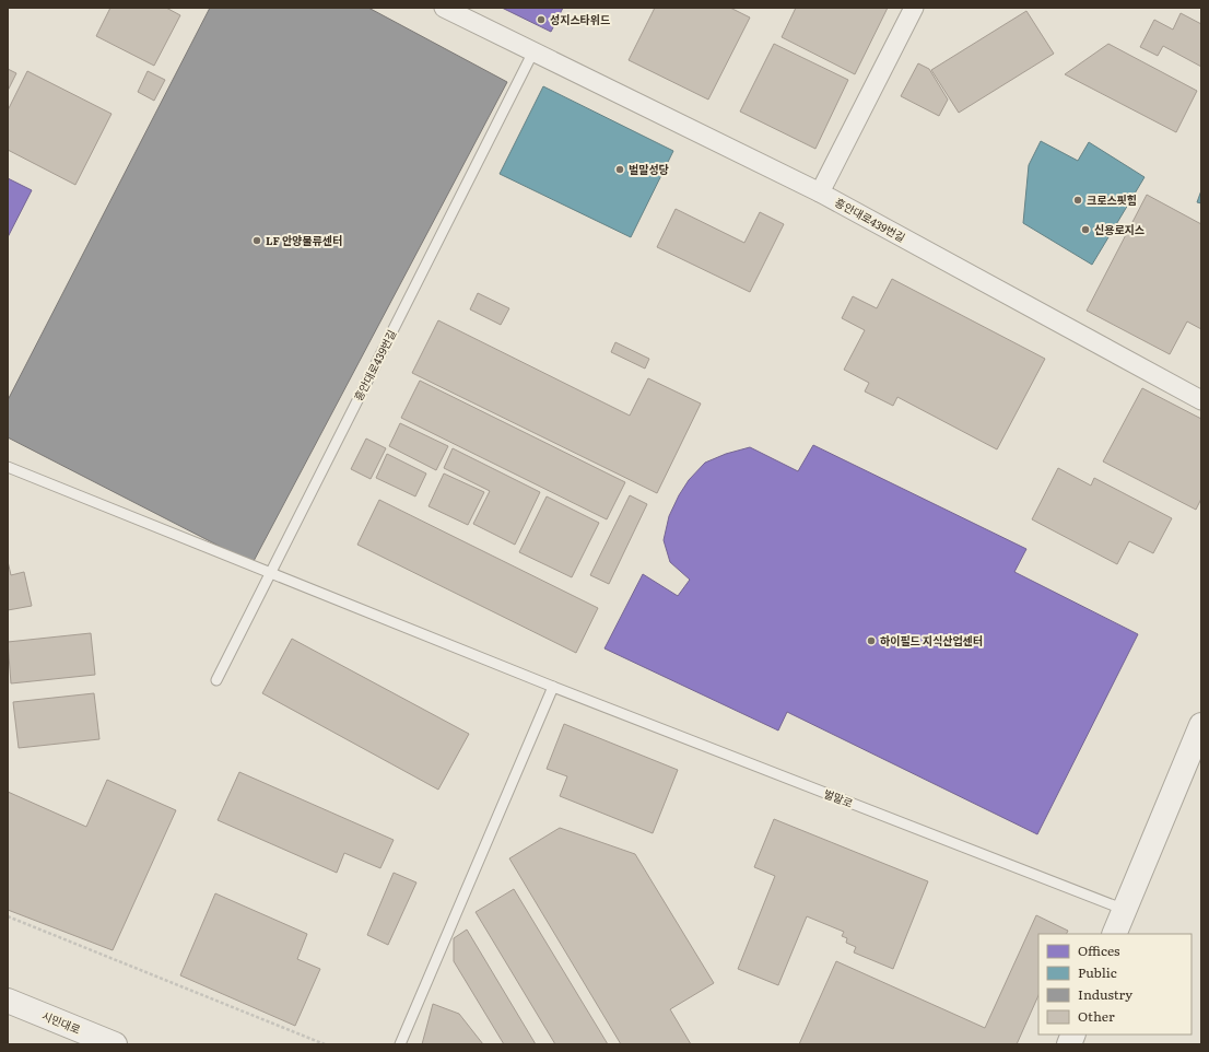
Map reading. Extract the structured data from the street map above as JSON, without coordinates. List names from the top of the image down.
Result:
{
  "streets": {
    "street": ["흥안대로439번길", "시민대로"],
    "lane": ["벌말로"]
  },
  "crossings": [
    ["흥안대로439번길", "벌말로"]
  ],
  "places": [
    "성지스타위드",
    "벌말성당",
    "크로스핏힘",
    "신용로지스",
    "LF 안양물류센터",
    "하이필드 지식산업센터"
  ],
  "legend": [
    "Offices",
    "Public",
    "Industry",
    "Other"
  ]
}
